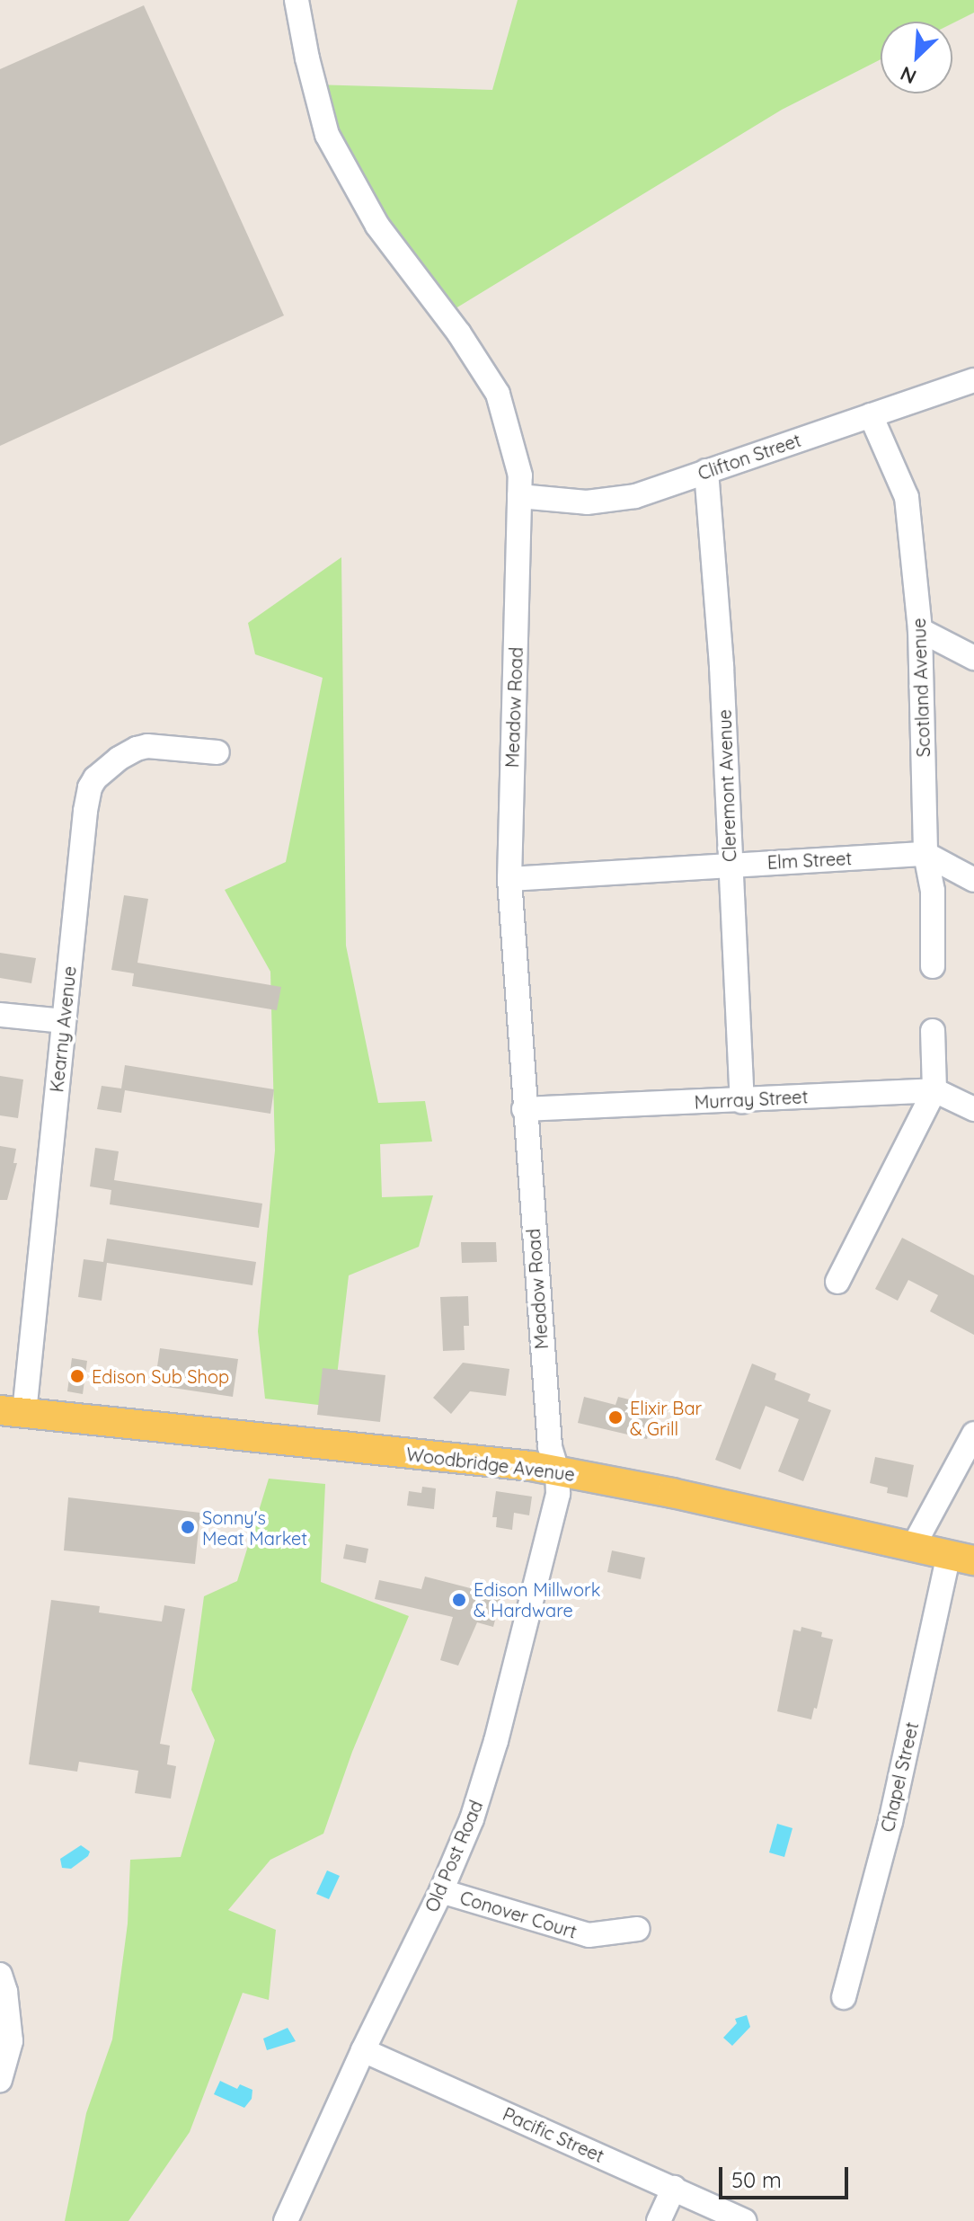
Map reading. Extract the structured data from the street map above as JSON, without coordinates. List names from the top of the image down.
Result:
{
  "streets": {
    "main road": ["Woodbridge Avenue"],
    "street": [
      "Clifton Street",
      "Scotland Avenue",
      "Meadow Road",
      "Cleremont Avenue",
      "Elm Street",
      "Kearny Avenue",
      "Murray Street",
      "Chapel Street",
      "Old Post Road",
      "Conover Court",
      "Pacific Street"
    ]
  },
  "crossings": [
    ["Clifton Street", "Scotland Avenue"],
    ["Clifton Street", "Meadow Road"],
    ["Clifton Street", "Cleremont Avenue"],
    ["Scotland Avenue", "Elm Street"],
    ["Meadow Road", "Elm Street"],
    ["Meadow Road", "Murray Street"],
    ["Meadow Road", "Woodbridge Avenue"],
    ["Meadow Road", "Old Post Road"],
    ["Cleremont Avenue", "Elm Street"],
    ["Cleremont Avenue", "Murray Street"],
    ["Kearny Avenue", "Woodbridge Avenue"],
    ["Woodbridge Avenue", "Chapel Street"],
    ["Woodbridge Avenue", "Old Post Road"],
    ["Old Post Road", "Conover Court"],
    ["Old Post Road", "Pacific Street"]
  ],
  "places": [
    "Edison Sub Shop",
    "Elixir Bar & Grill",
    "Sonny's Meat Market",
    "Edison Millwork & Hardware"
  ],
  "scale_bar": "50 m",
  "north": "bottom left"
}
